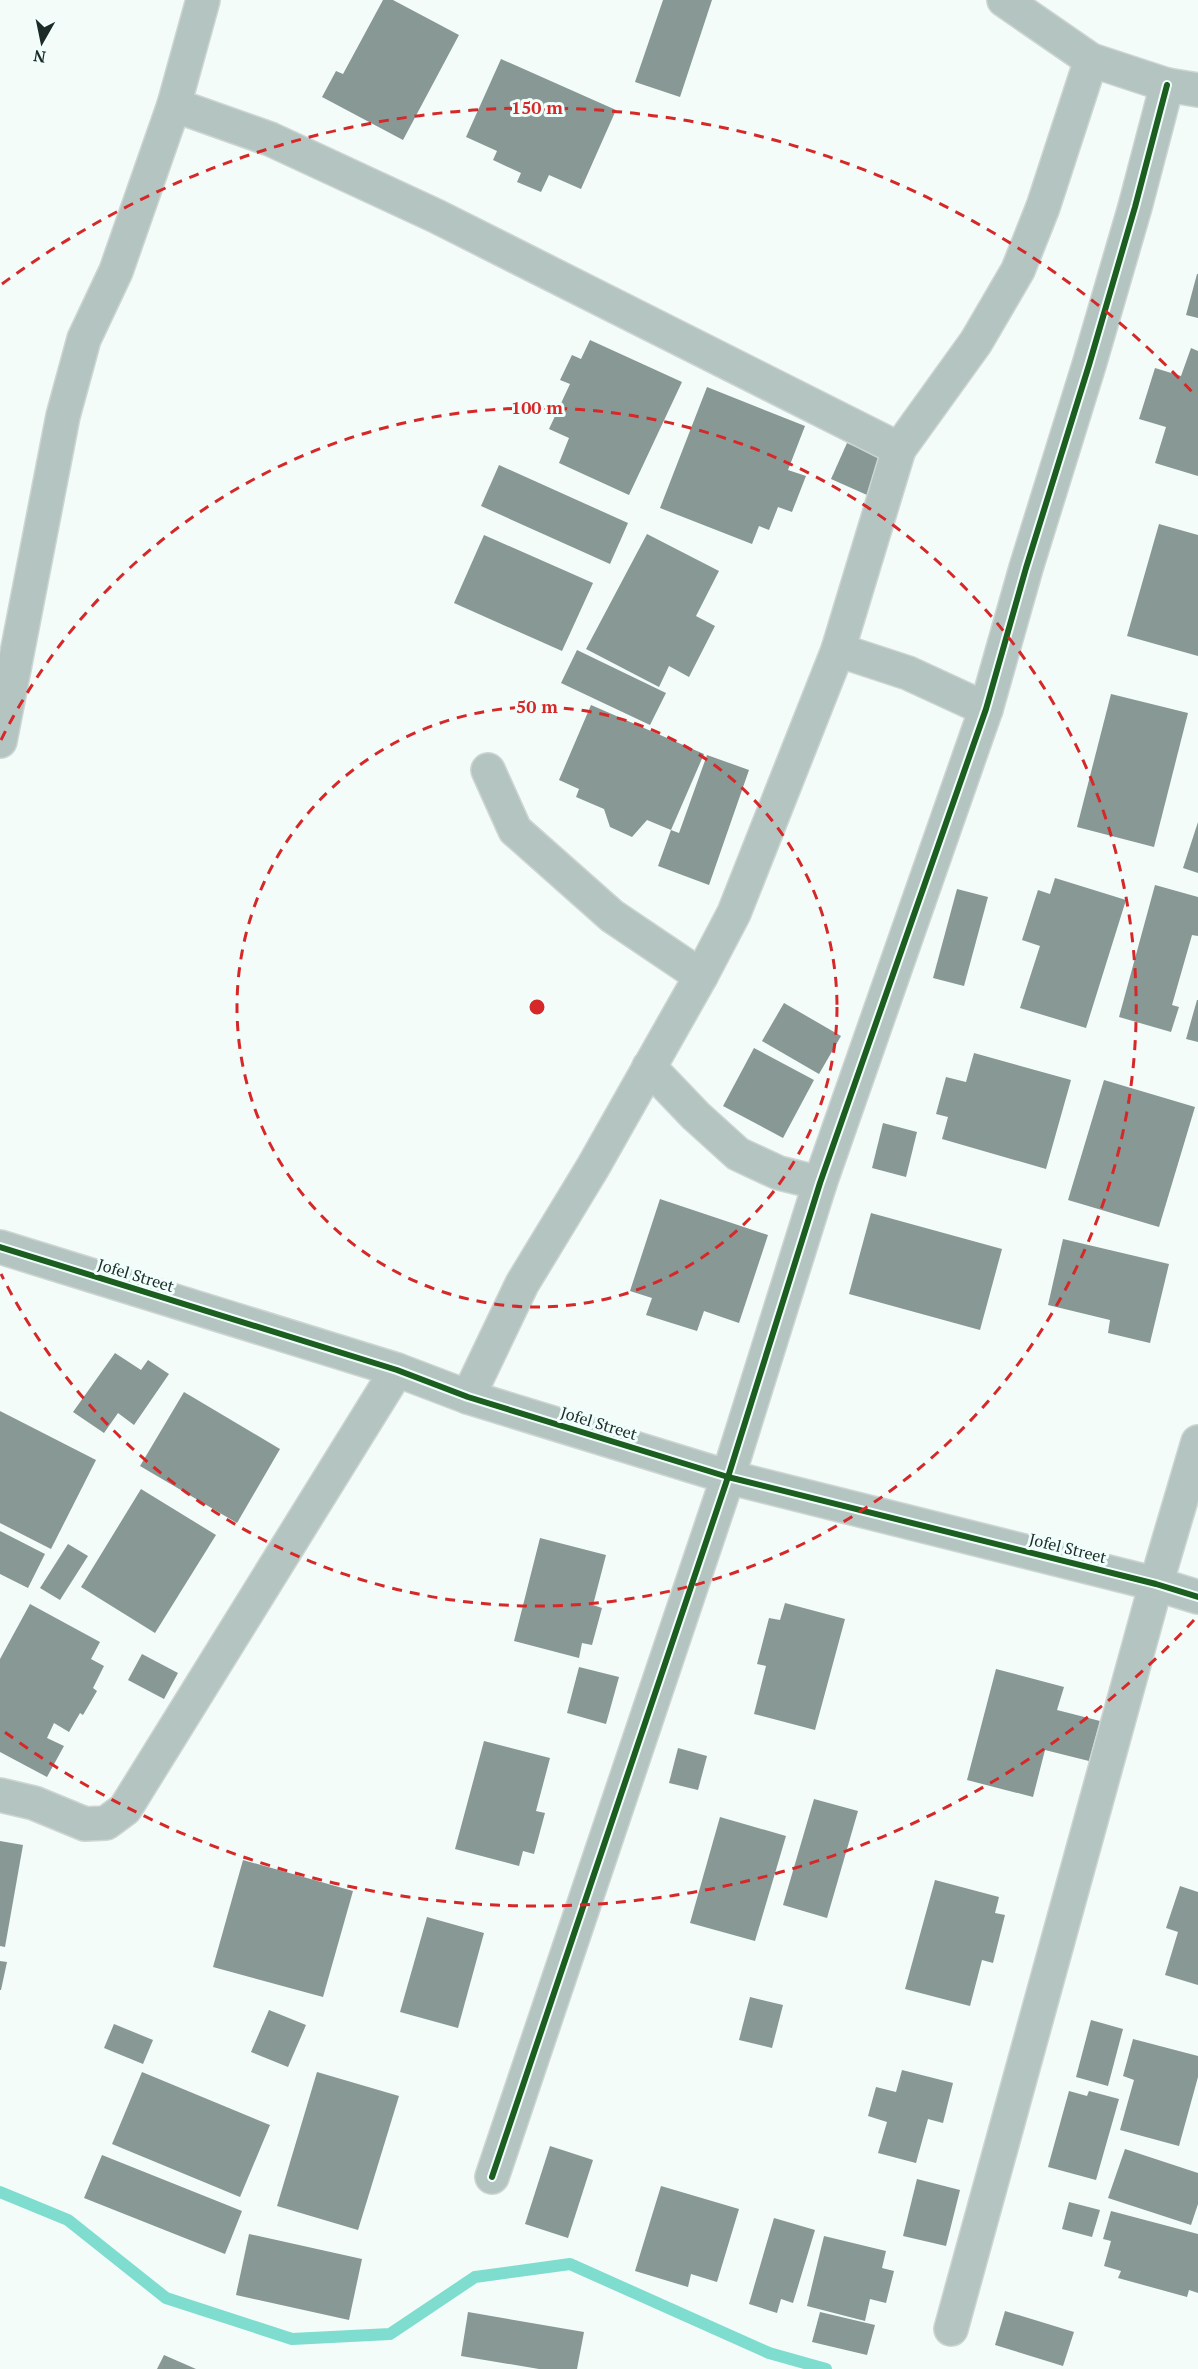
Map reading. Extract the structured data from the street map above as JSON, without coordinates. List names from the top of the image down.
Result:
{
  "streets": {
    "street": ["Jofel Street"]
  },
  "north": "bottom",
  "rings": ["150 m", "100 m", "50 m"]
}
